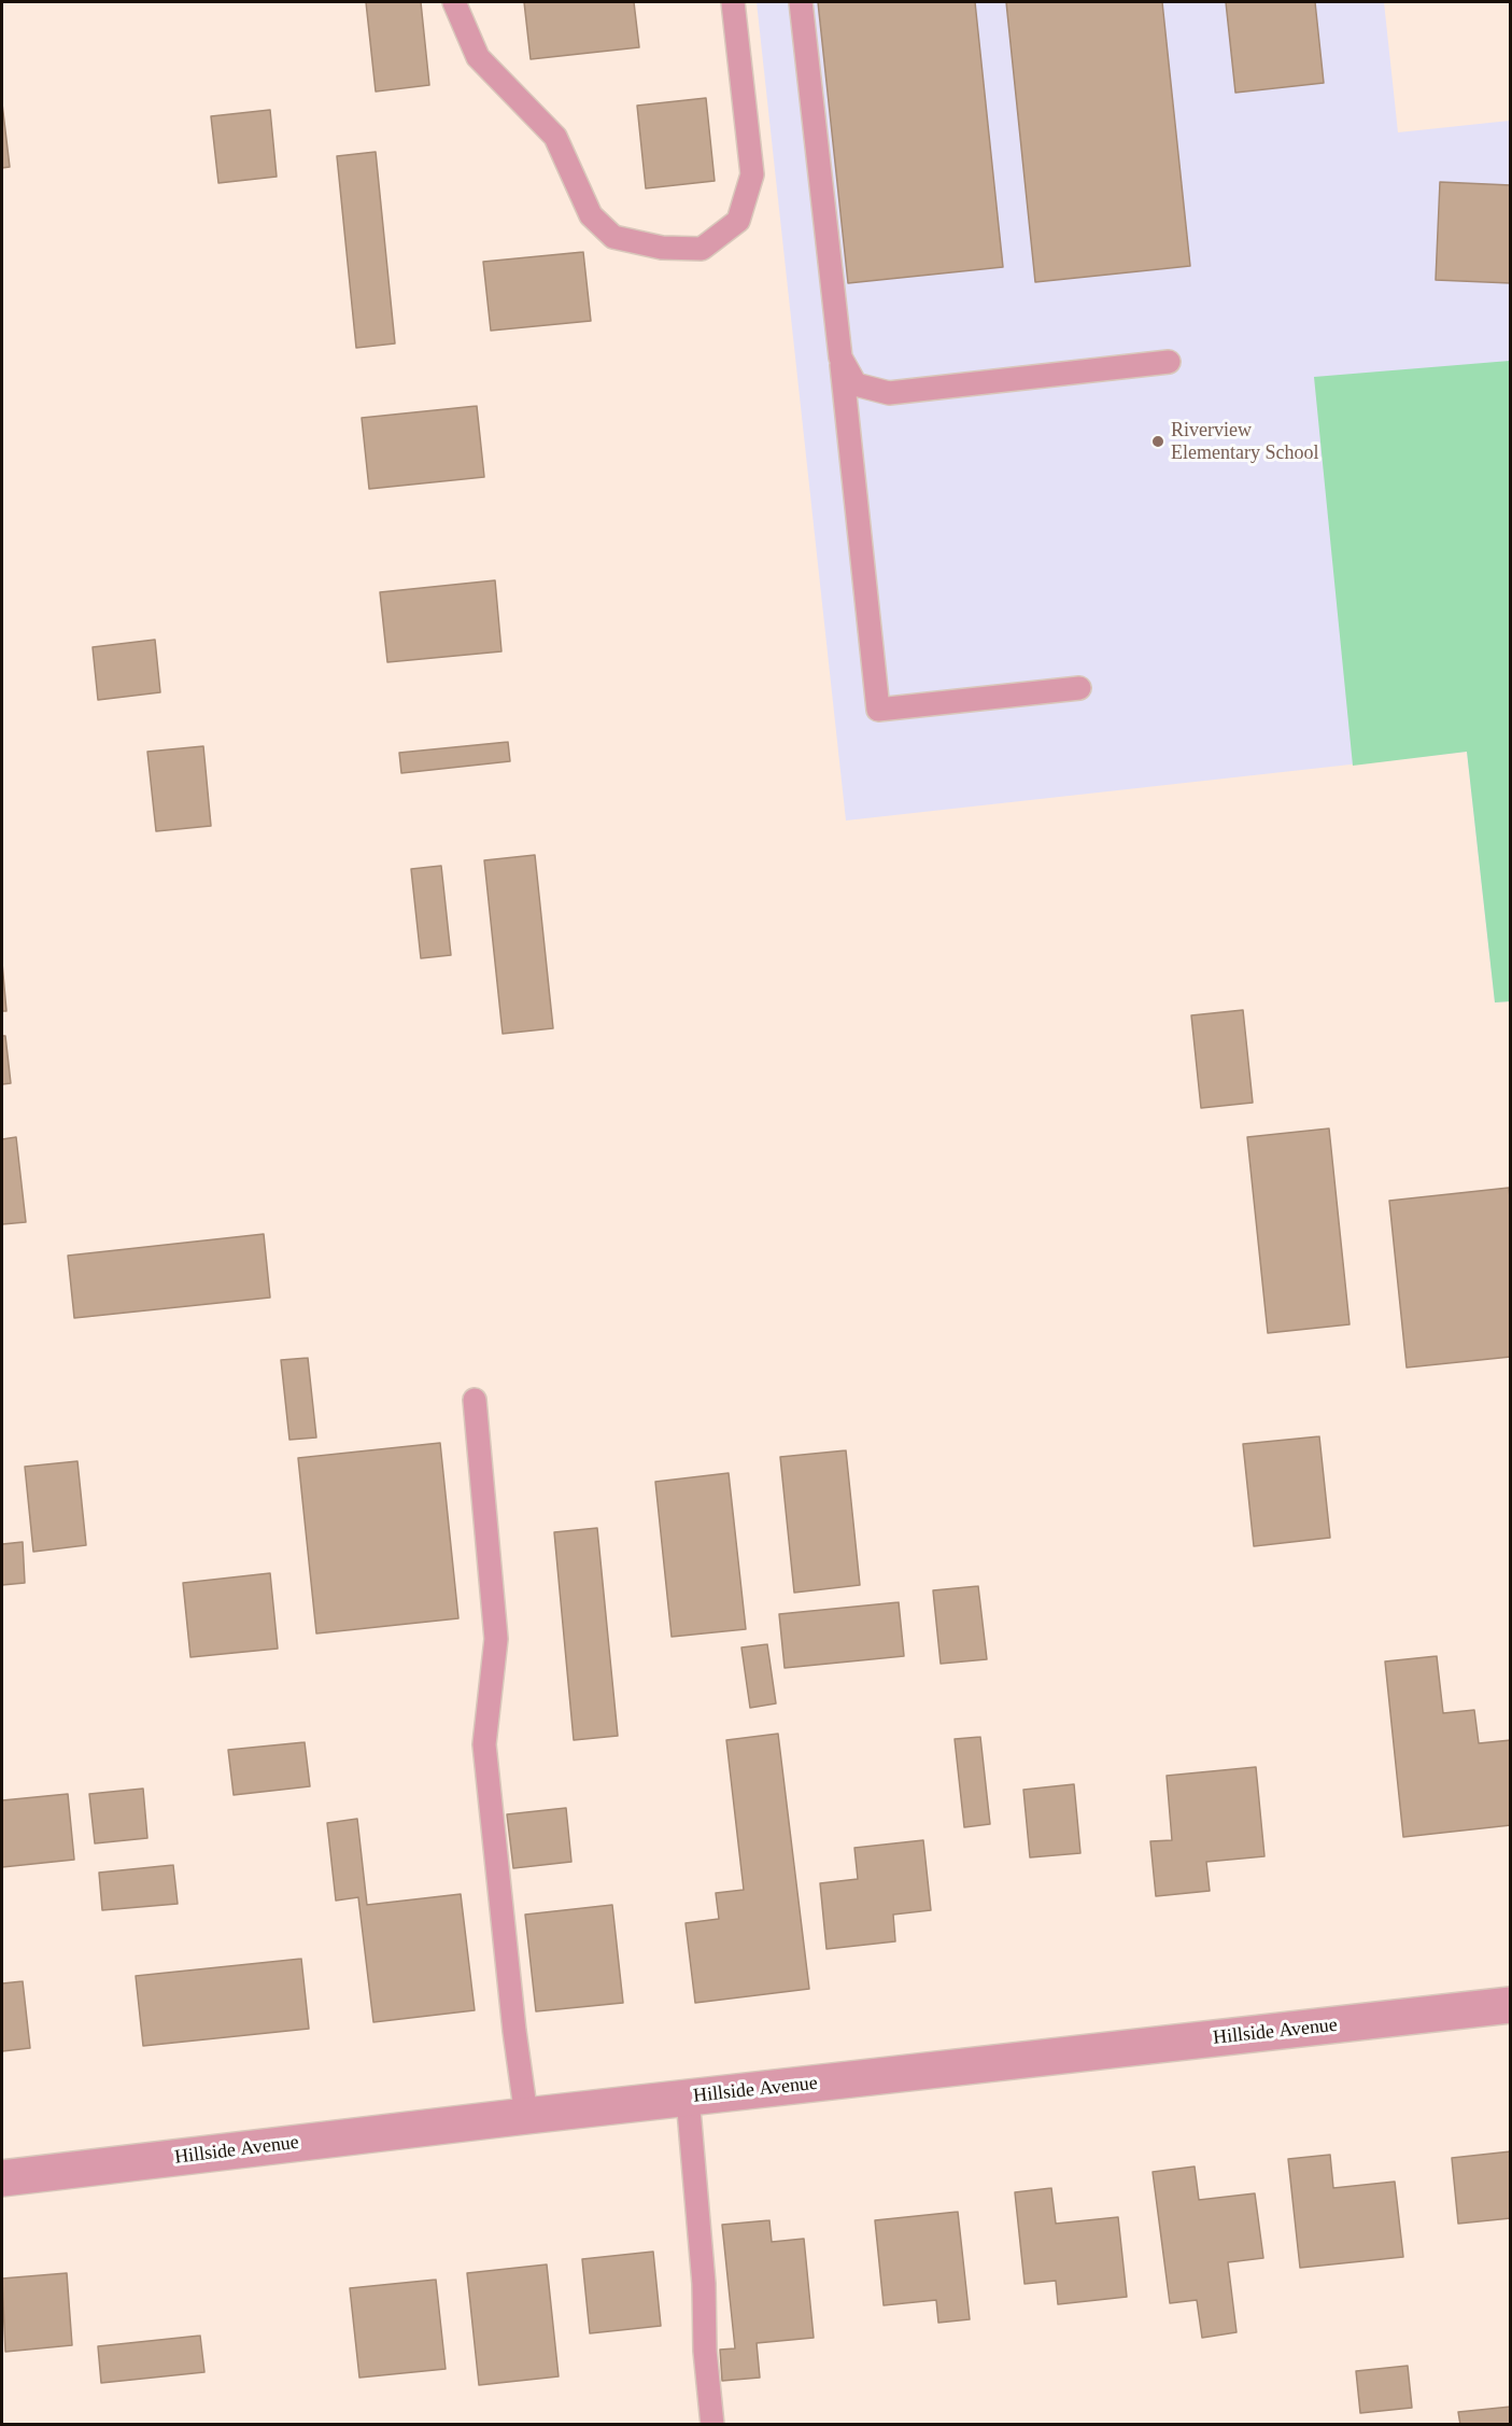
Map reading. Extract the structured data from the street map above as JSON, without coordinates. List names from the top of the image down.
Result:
{
  "streets": {
    "street": ["Hillside Avenue"]
  },
  "places": ["Riverview Elementary School"]
}
